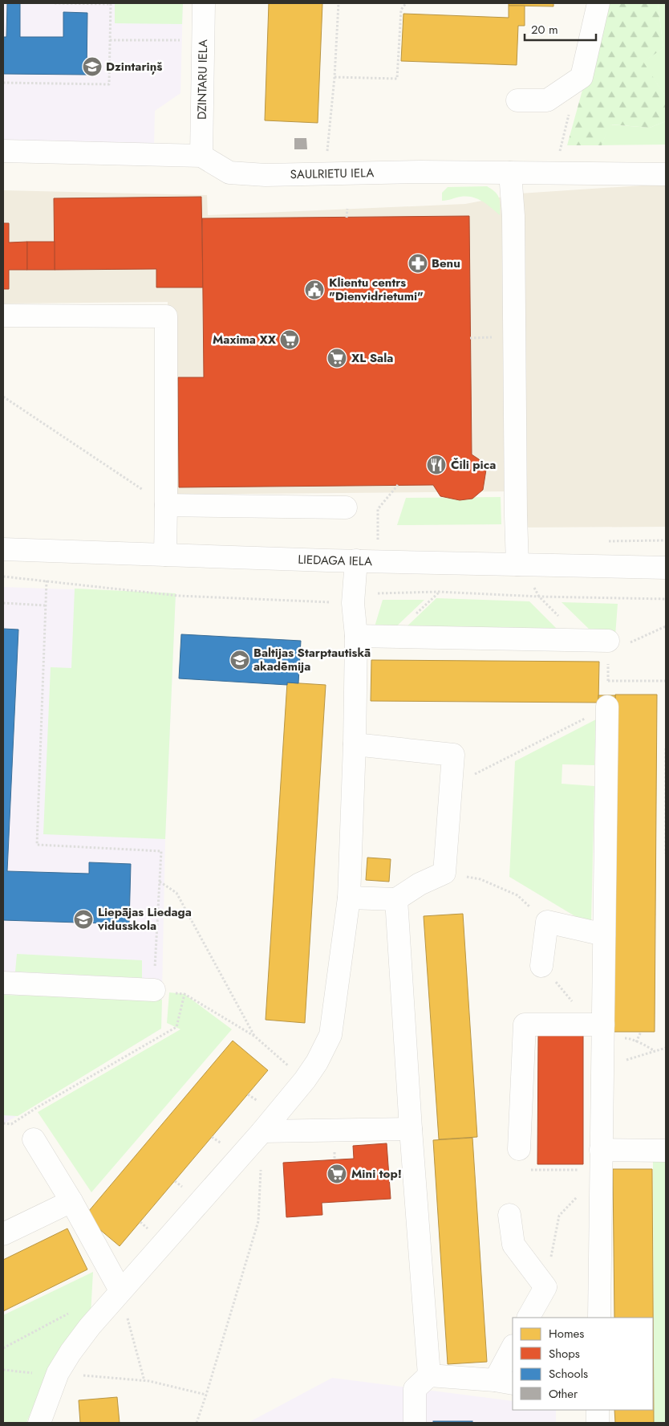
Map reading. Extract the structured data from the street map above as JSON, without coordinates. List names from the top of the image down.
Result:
{
  "streets": {
    "street": ["DZINTARU IELA", "SAULRIETU IELA", "LIEDAGA IELA"]
  },
  "crossings": [
    ["DZINTARU IELA", "SAULRIETU IELA"]
  ],
  "places": {
    "school or university": ["Dzintariņš", "Baltijas Starptautiskā akadēmija", "Liepājas Liedaga vidusskola"],
    "pharmacy": ["Benu"],
    "public building": ["Klientu centrs \"Dienvidrietumi\""],
    "supermarket": ["Maxima XX", "XL Sala", "Mini top!"],
    "restaurant": ["Čili pica"]
  },
  "legend": [
    "Homes",
    "Shops",
    "Schools",
    "Other"
  ],
  "scale_bar": "20 m"
}
